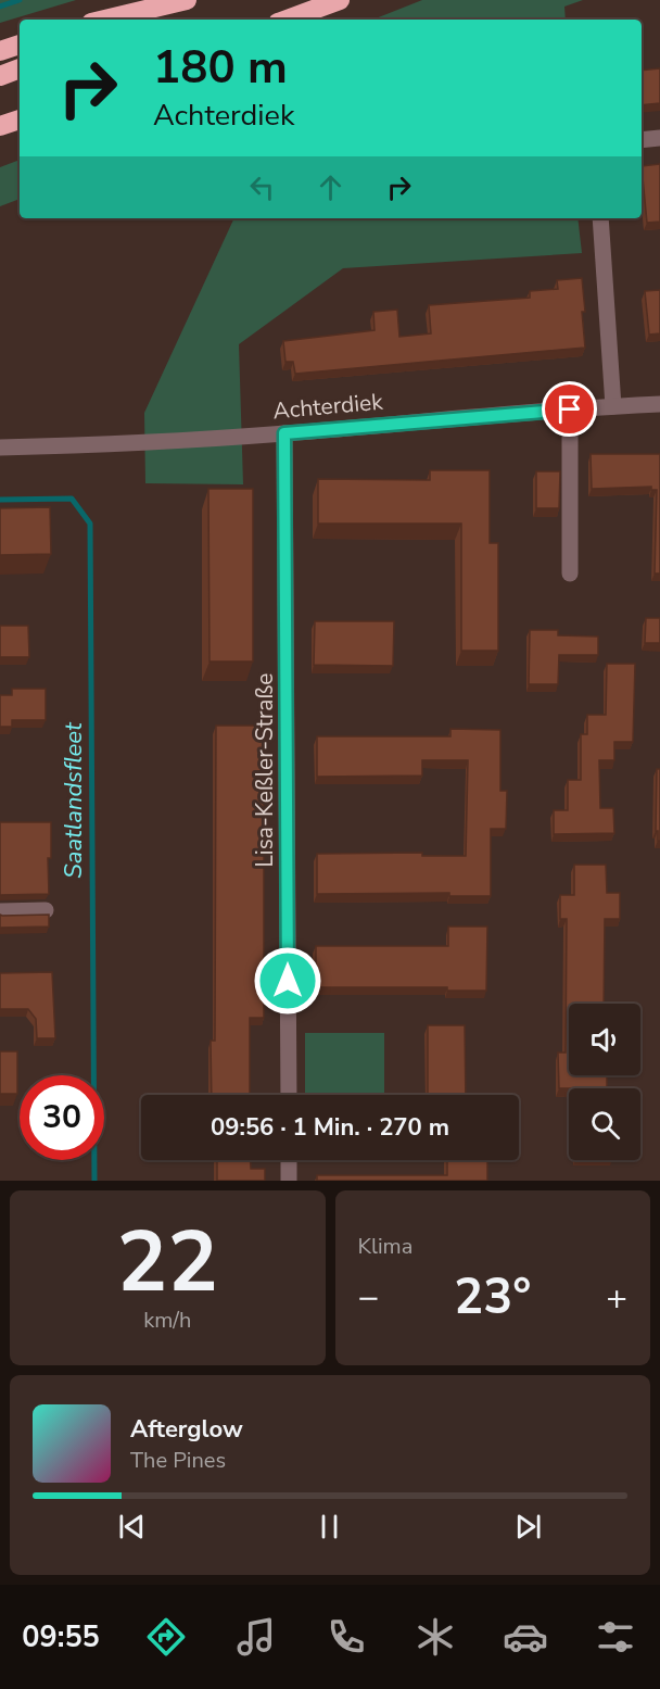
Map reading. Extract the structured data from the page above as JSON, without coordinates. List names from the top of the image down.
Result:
{
  "streets": {
    "street": ["Achterdiek", "Lisa-Keßler-Straße"]
  },
  "crossings": [
    ["Achterdiek", "Lisa-Keßler-Straße"]
  ],
  "water": ["Saatlandsfleet"],
  "page": {
    "turn": ["180 m", "Achterdiek"],
    "limit": "30",
    "trip": "09:56 · 1 Min. · 270 m",
    "tile": [
      ["22", "km/h"],
      "Klima"
    ],
    "heat": ["−", "23°", "+"],
    "song": ["Afterglow", "The Pines"],
    "tabs": "09:55"
  }
}
